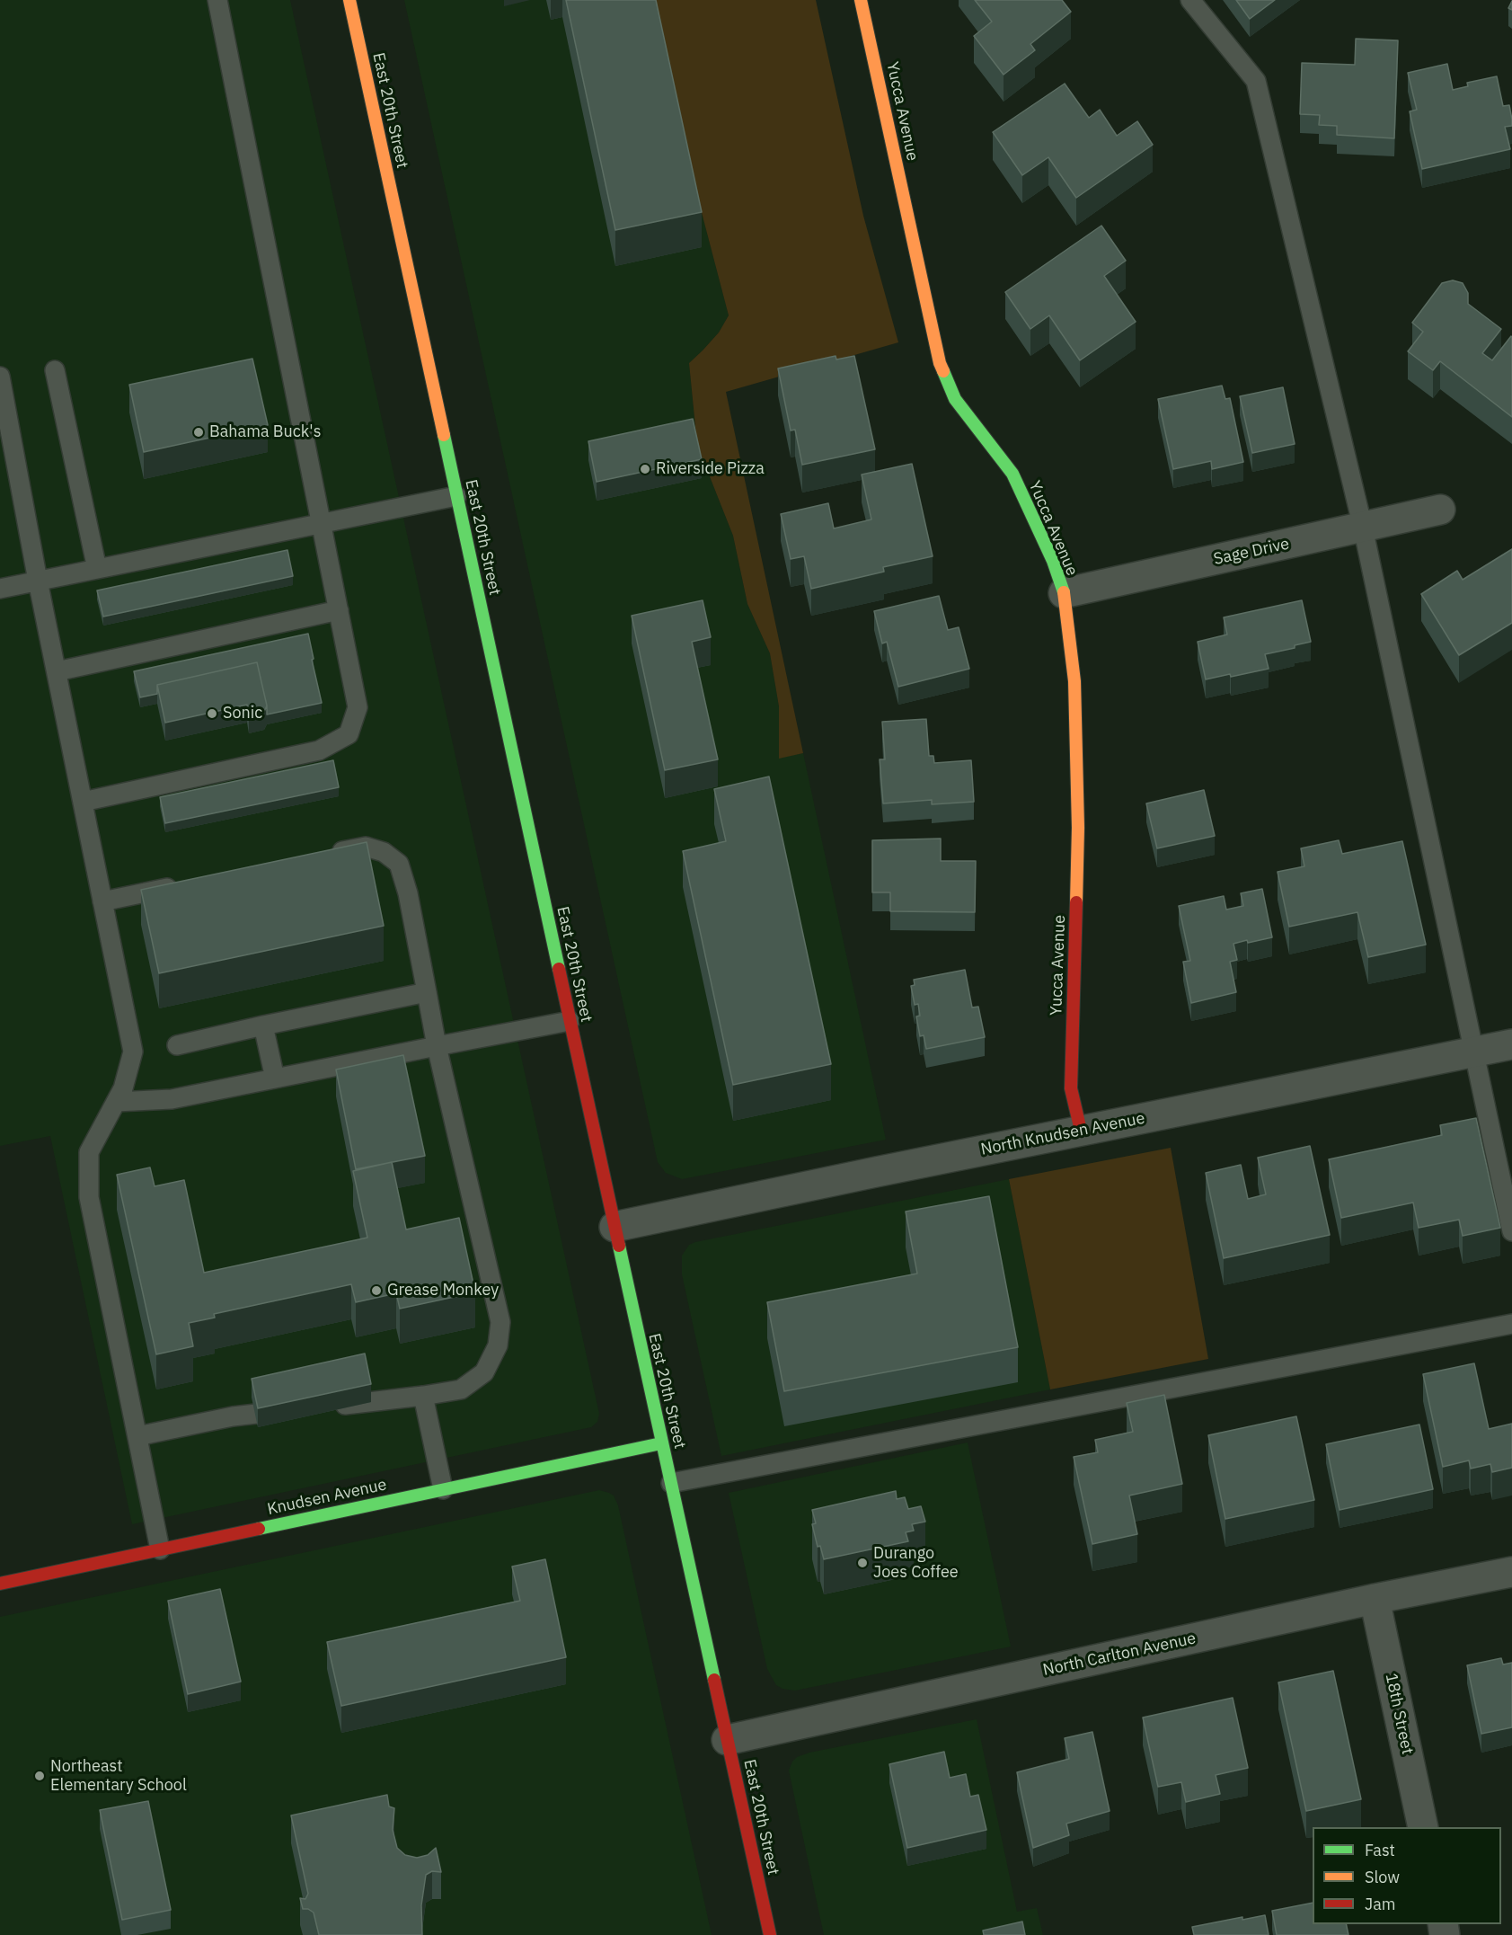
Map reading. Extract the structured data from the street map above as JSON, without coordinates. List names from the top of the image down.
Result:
{
  "streets": {
    "main road": ["East 20th Street", "Yucca Avenue", "Knudsen Avenue"],
    "street": [
      "Sage Drive",
      "North Knudsen Avenue",
      "North Carlton Avenue",
      "18th Street"
    ]
  },
  "crossings": [
    ["East 20th Street", "North Knudsen Avenue"],
    ["East 20th Street", "Knudsen Avenue"],
    ["East 20th Street", "North Carlton Avenue"],
    ["Yucca Avenue", "Sage Drive"],
    ["Yucca Avenue", "North Knudsen Avenue"],
    ["North Carlton Avenue", "18th Street"]
  ],
  "places": [
    "Bahama Buck's",
    "Riverside Pizza",
    "Sonic",
    "Grease Monkey",
    "Durango Joes Coffee",
    "Northeast Elementary School"
  ],
  "legend": ["Fast", "Slow", "Jam"]
}
